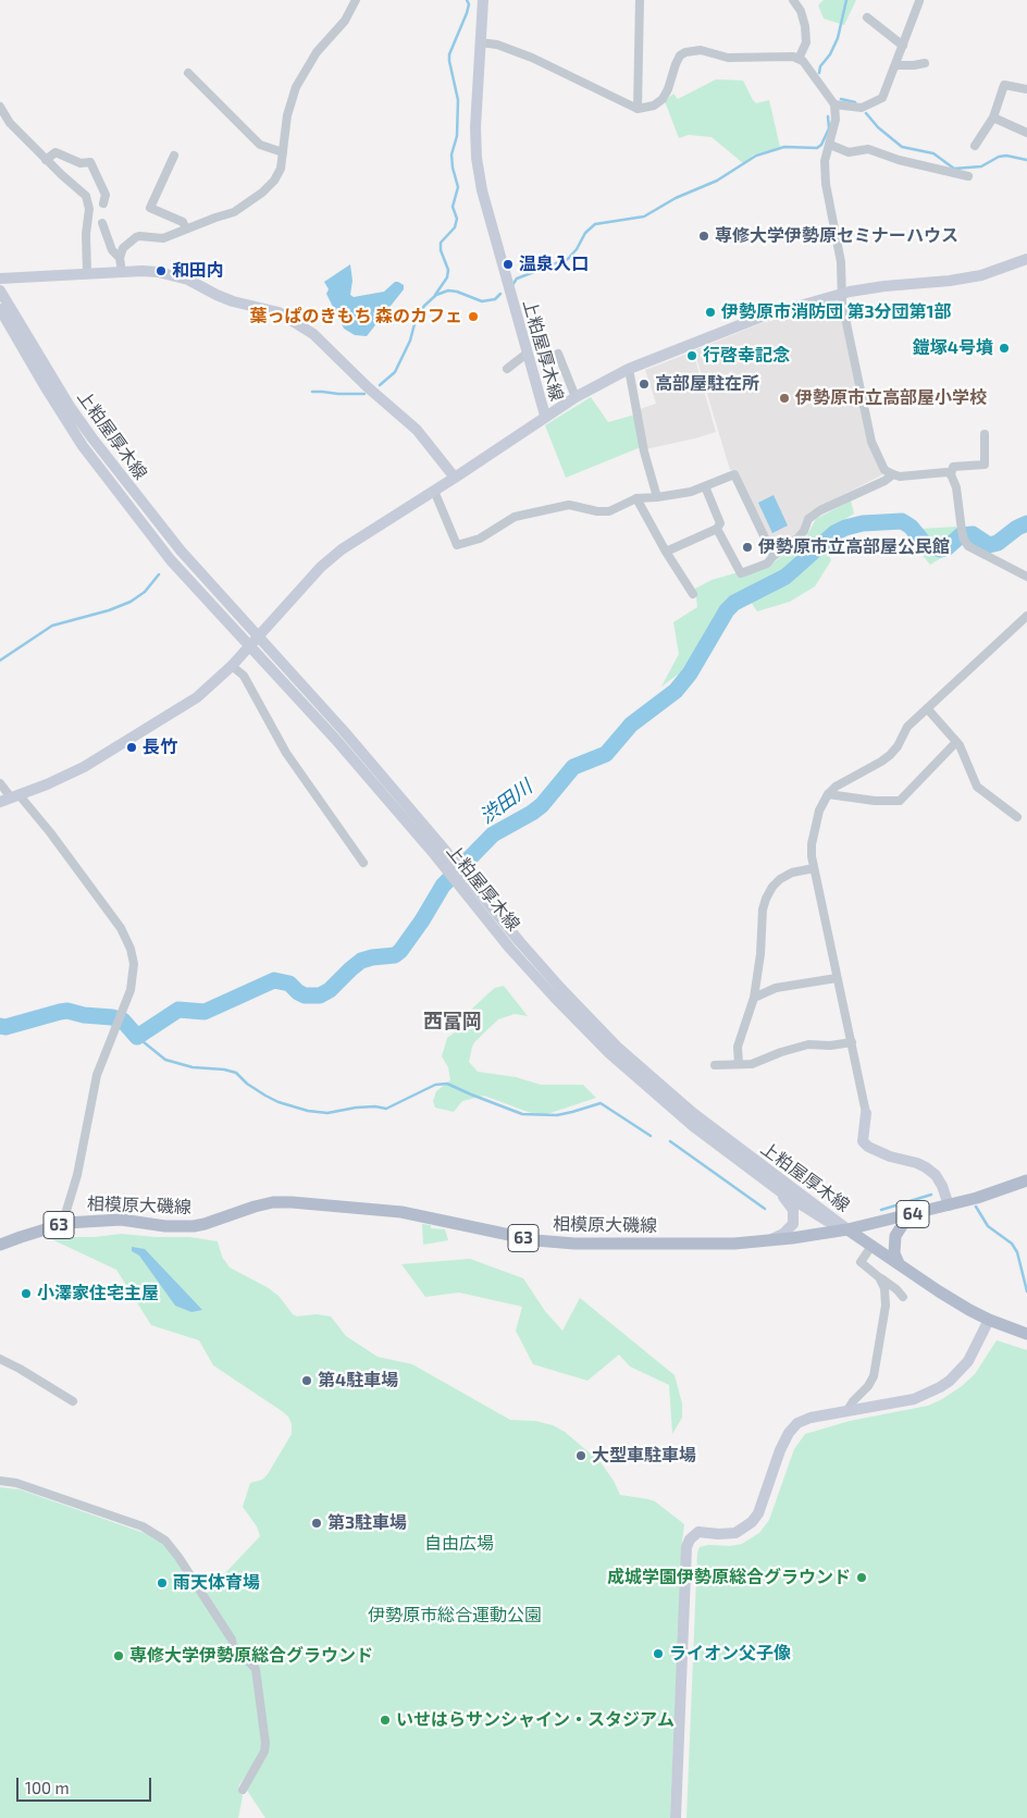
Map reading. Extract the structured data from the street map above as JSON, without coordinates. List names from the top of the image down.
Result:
{
  "streets": {
    "main road": [
      "上粕屋厚木線",
      "相模原大磯線",
      "64",
      "63"
    ]
  },
  "crossings": [
    ["上粕屋厚木線", "相模原大磯線"],
    ["上粕屋厚木線", "64"],
    ["相模原大磯線", "64"]
  ],
  "districts": ["西富岡"],
  "water": ["渋田川"],
  "parks": ["自由広場", "伊勢原市総合運動公園"],
  "places": [
    "専修大学伊勢原セミナーハウス",
    "温泉入口",
    "和田内",
    "伊勢原市消防団 第3分団第1部",
    "葉っぱのきもち 森のカフェ",
    "鎧塚4号墳",
    "行啓幸記念",
    "高部屋駐在所",
    "伊勢原市立高部屋小学校",
    "伊勢原市立高部屋公民館",
    "長竹",
    "小澤家住宅主屋",
    "第4駐車場",
    "大型車駐車場",
    "第3駐車場",
    "成城学園伊勢原総合グラウンド",
    "雨天体育場",
    "ライオン父子像",
    "専修大学伊勢原総合グラウンド",
    "いせはらサンシャイン・スタジアム"
  ],
  "scale_bar": "100 m"
}
